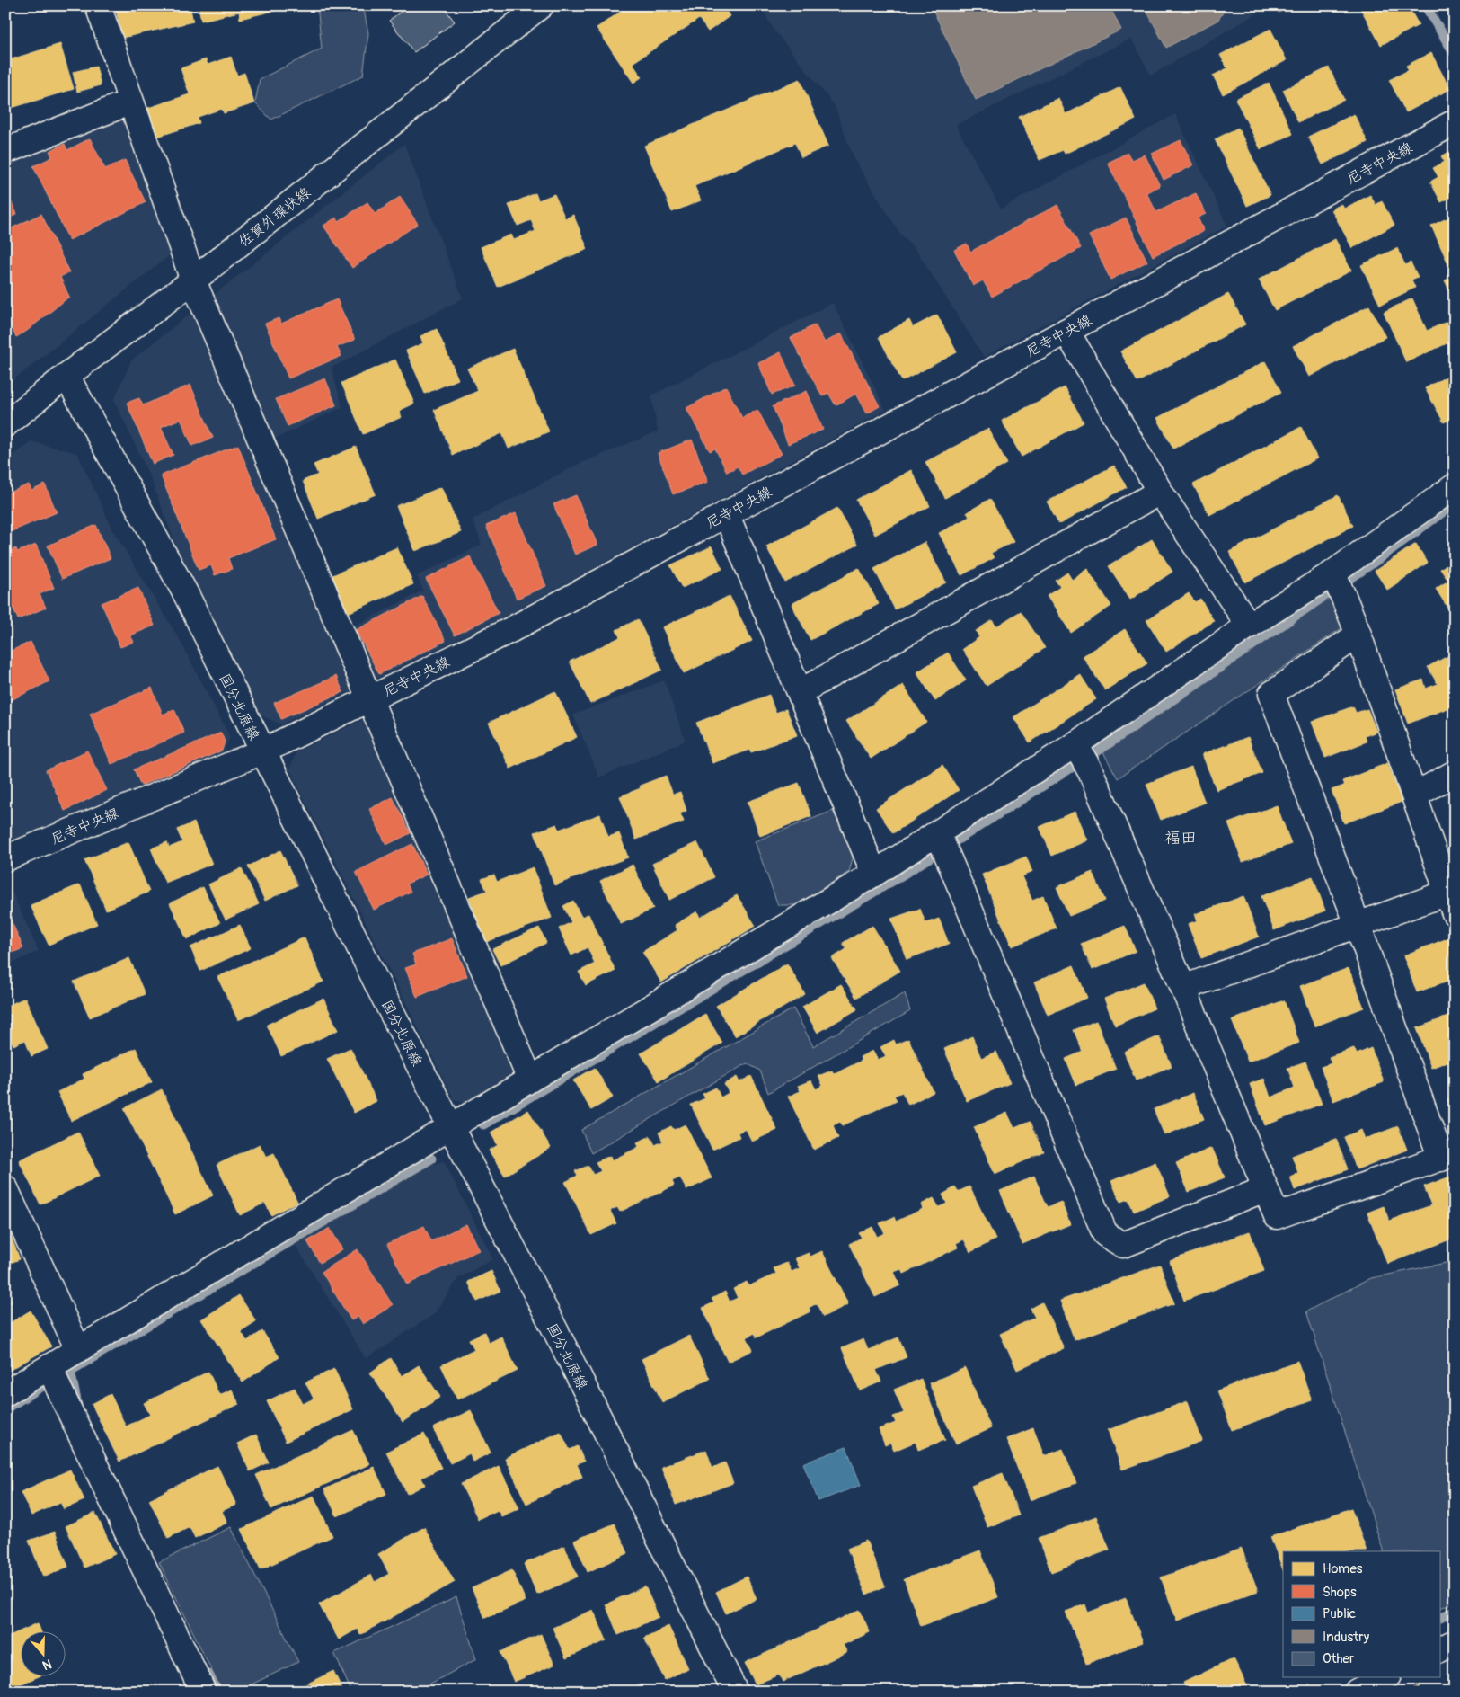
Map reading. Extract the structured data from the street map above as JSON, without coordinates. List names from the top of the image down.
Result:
{
  "streets": {
    "street": ["尼寺中央線", "佐賀外環状線", "国分北原線"]
  },
  "crossings": [
    ["尼寺中央線", "国分北原線"],
    ["佐賀外環状線", "国分北原線"]
  ],
  "districts": ["福田"],
  "legend": [
    "Homes",
    "Shops",
    "Public",
    "Industry",
    "Other"
  ],
  "north": "bottom"
}
